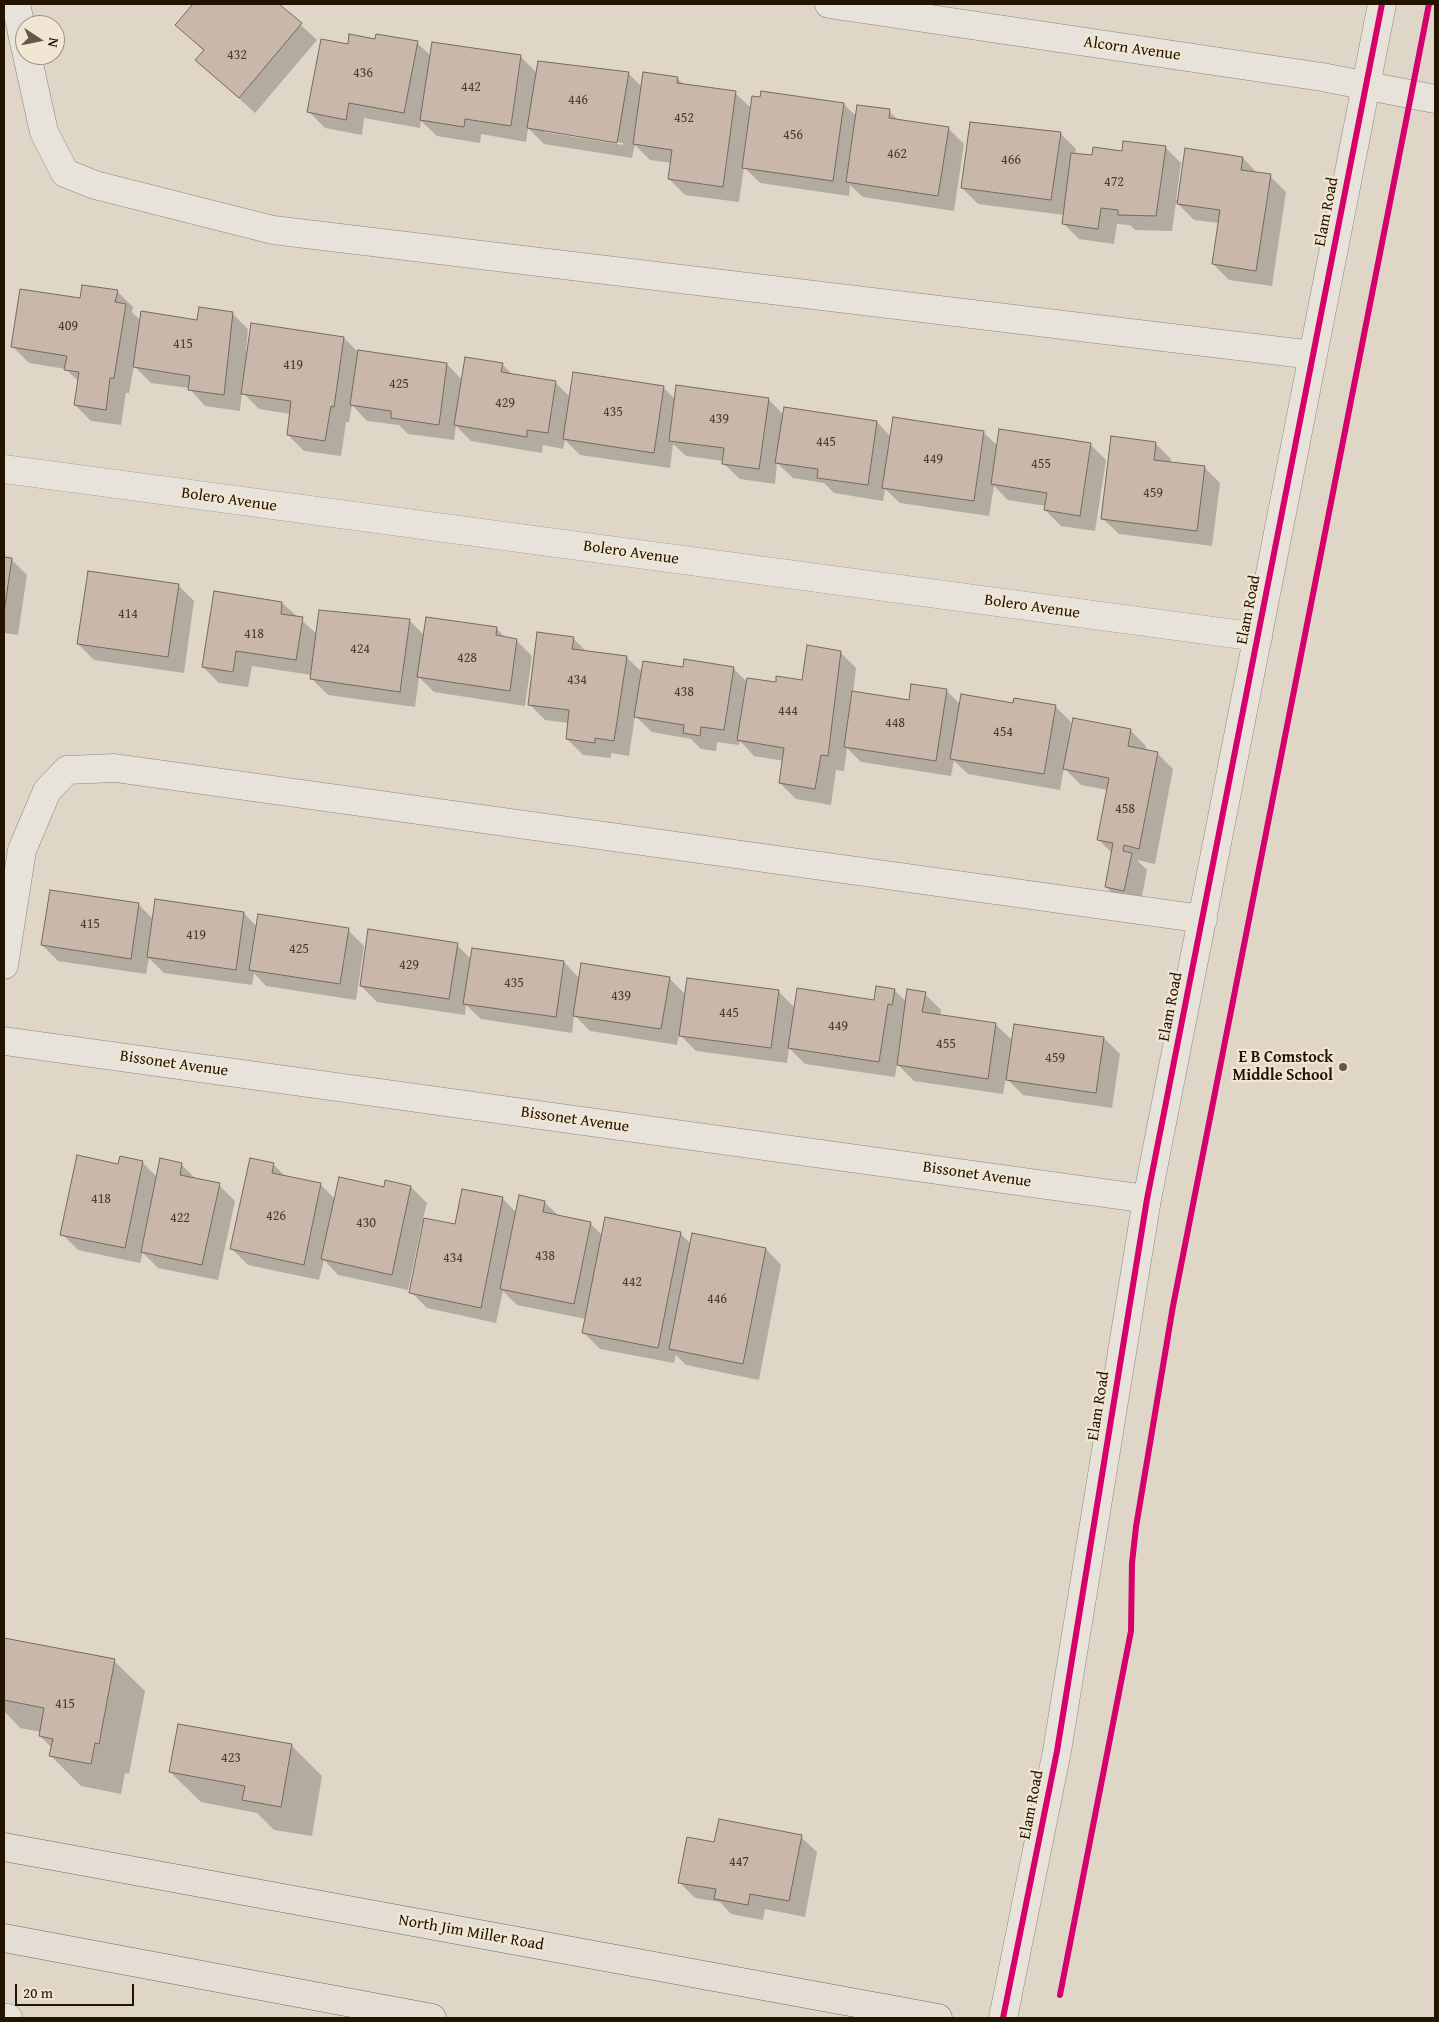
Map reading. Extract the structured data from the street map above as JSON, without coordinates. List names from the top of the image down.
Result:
{
  "streets": {
    "main road": ["North Jim Miller Road"],
    "street": [
      "Alcorn Avenue",
      "Elam Road",
      "Bolero Avenue",
      "Bissonet Avenue"
    ]
  },
  "crossings": [
    ["Alcorn Avenue", "Elam Road"],
    ["Elam Road", "Bolero Avenue"],
    ["Elam Road", "Bissonet Avenue"]
  ],
  "places": ["E B Comstock Middle School"],
  "house_numbers": [
    "432",
    "436",
    "442",
    "446",
    "452",
    "456",
    "462",
    "466",
    "472",
    "409",
    "415",
    "419",
    "425",
    "429",
    "435",
    "439",
    "445",
    "449",
    "455",
    "459",
    "414",
    "418",
    "424",
    "428",
    "434",
    "438",
    "444",
    "448",
    "454",
    "458",
    "415",
    "419",
    "425",
    "429",
    "435",
    "439",
    "445",
    "449",
    "455",
    "459",
    "418",
    "426",
    "422",
    "430",
    "438",
    "434",
    "442",
    "446",
    "415",
    "423",
    "447"
  ],
  "scale_bar": "20 m",
  "north": "right"
}
